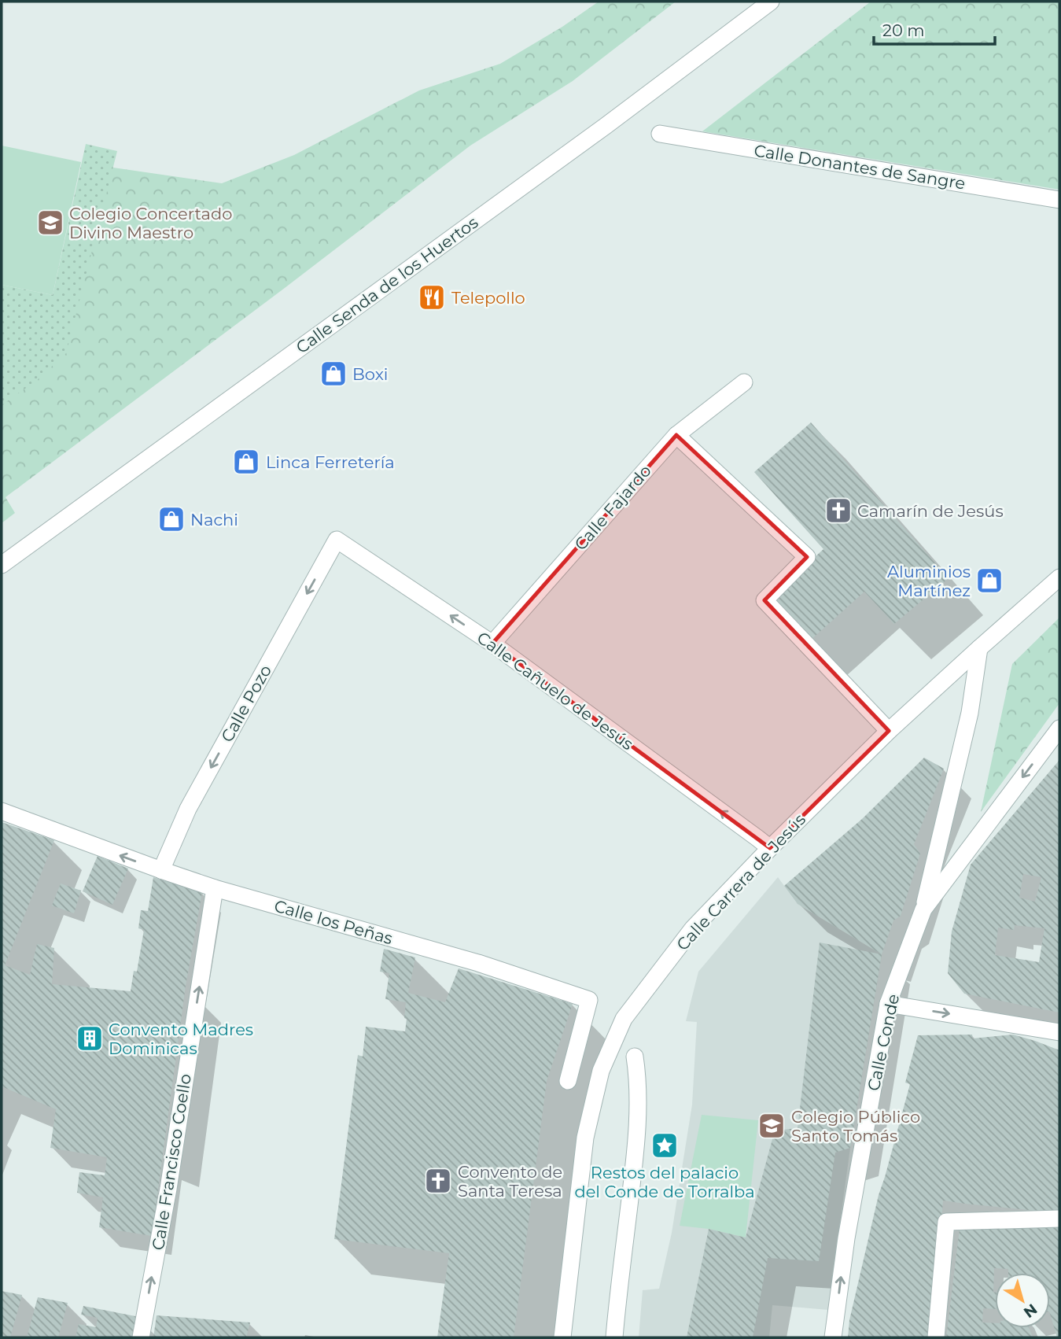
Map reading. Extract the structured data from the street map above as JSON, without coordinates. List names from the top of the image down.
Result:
{
  "streets": {
    "street": [
      "Calle Donantes de Sangre",
      "Calle Senda de los Huertos",
      "Calle Fajardo",
      "Calle Cañuelo de Jesús",
      "Calle Pozo",
      "Calle Carrera de Jesús",
      "Calle los Peñas",
      "Calle Conde",
      "Calle Francisco Coello"
    ]
  },
  "crossings": [
    ["Calle Fajardo", "Calle Cañuelo de Jesús"],
    ["Calle Cañuelo de Jesús", "Calle Pozo"],
    ["Calle Cañuelo de Jesús", "Calle Carrera de Jesús"],
    ["Calle Pozo", "Calle los Peñas"],
    ["Calle los Peñas", "Calle Francisco Coello"]
  ],
  "one_way": ["Calle Cañuelo de Jesús", "Calle Pozo", "Calle Francisco Coello"],
  "places": {
    "school or university": ["Colegio Concertado Divino Maestro", "Colegio Público Santo Tomás"],
    "restaurant": ["Telepollo"],
    "shop": [
      "Boxi",
      "Linca Ferretería",
      "Nachi",
      "Aluminios Martínez"
    ],
    "church": ["Camarín de Jesús", "Convento de Santa Teresa"],
    "building": ["Convento Madres Dominicas"],
    "place": ["Restos del palacio del Conde de Torralba"]
  },
  "scale_bar": "20 m",
  "north": "bottom right"
}
